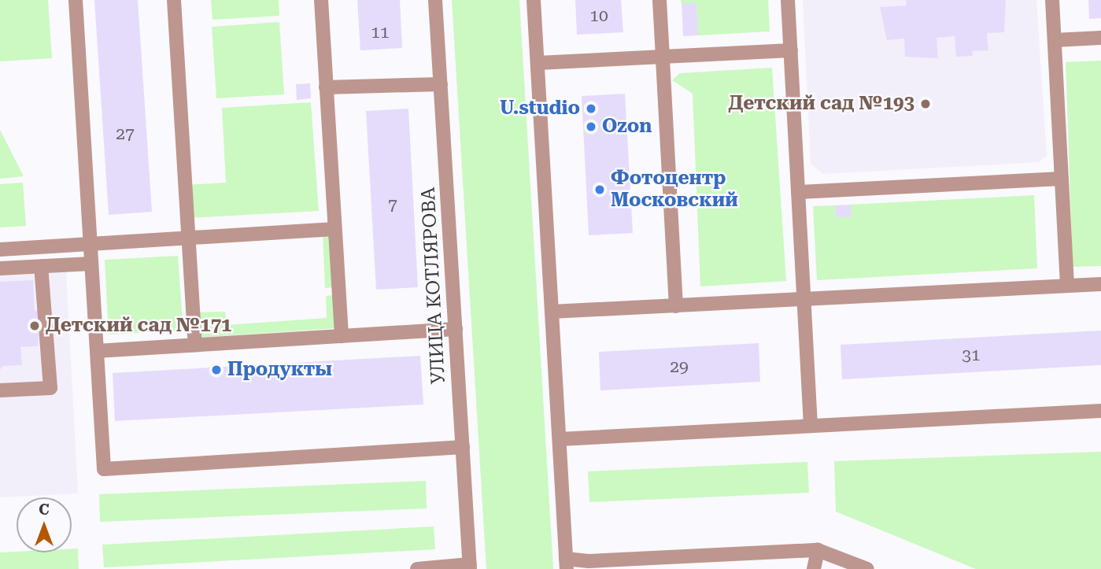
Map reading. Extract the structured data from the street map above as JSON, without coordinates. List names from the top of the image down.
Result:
{
  "streets": {
    "street": ["УЛИЦА КОТЛЯРОВА"]
  },
  "places": [
    "Детский сад №193",
    "U.studio",
    "Ozon",
    "Фотоцентр Московский",
    "Детский сад №171",
    "Продукты"
  ],
  "house_numbers": [
    "10",
    "11",
    "27",
    "7",
    "31",
    "29"
  ],
  "north": "top"
}
